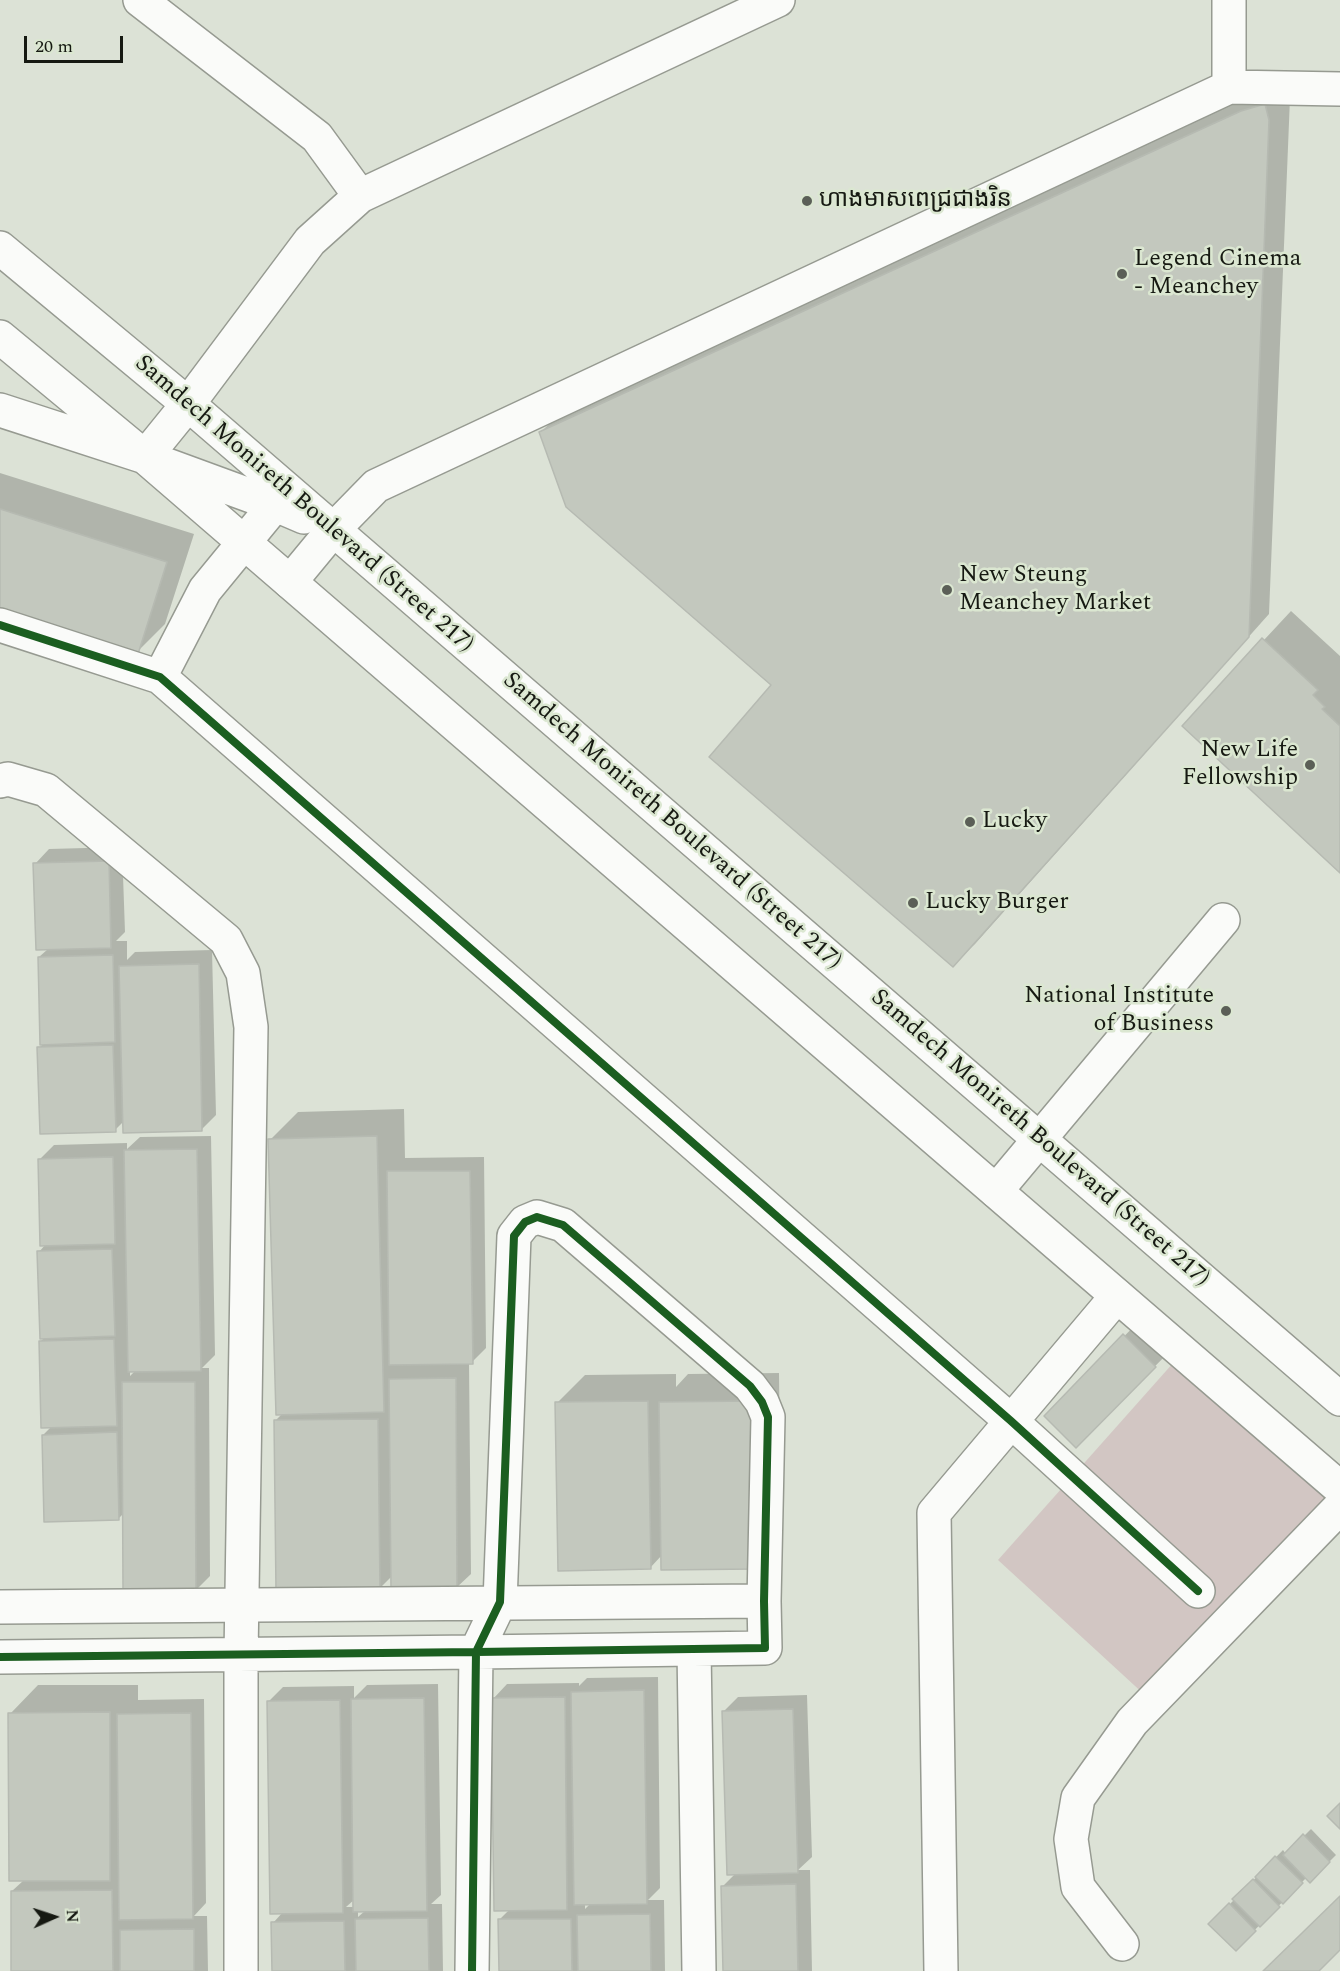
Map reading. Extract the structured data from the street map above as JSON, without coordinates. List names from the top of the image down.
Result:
{
  "streets": {
    "street": ["Samdech Monireth Boulevard (Street 217)"]
  },
  "places": [
    "ហាងមាសពេជ្រជាងរិន",
    "Legend Cinema - Meanchey",
    "New Steung Meanchey Market",
    "New Life Fellowship",
    "Lucky",
    "Lucky Burger",
    "National Institute of Business"
  ],
  "scale_bar": "20 m",
  "north": "right"
}
